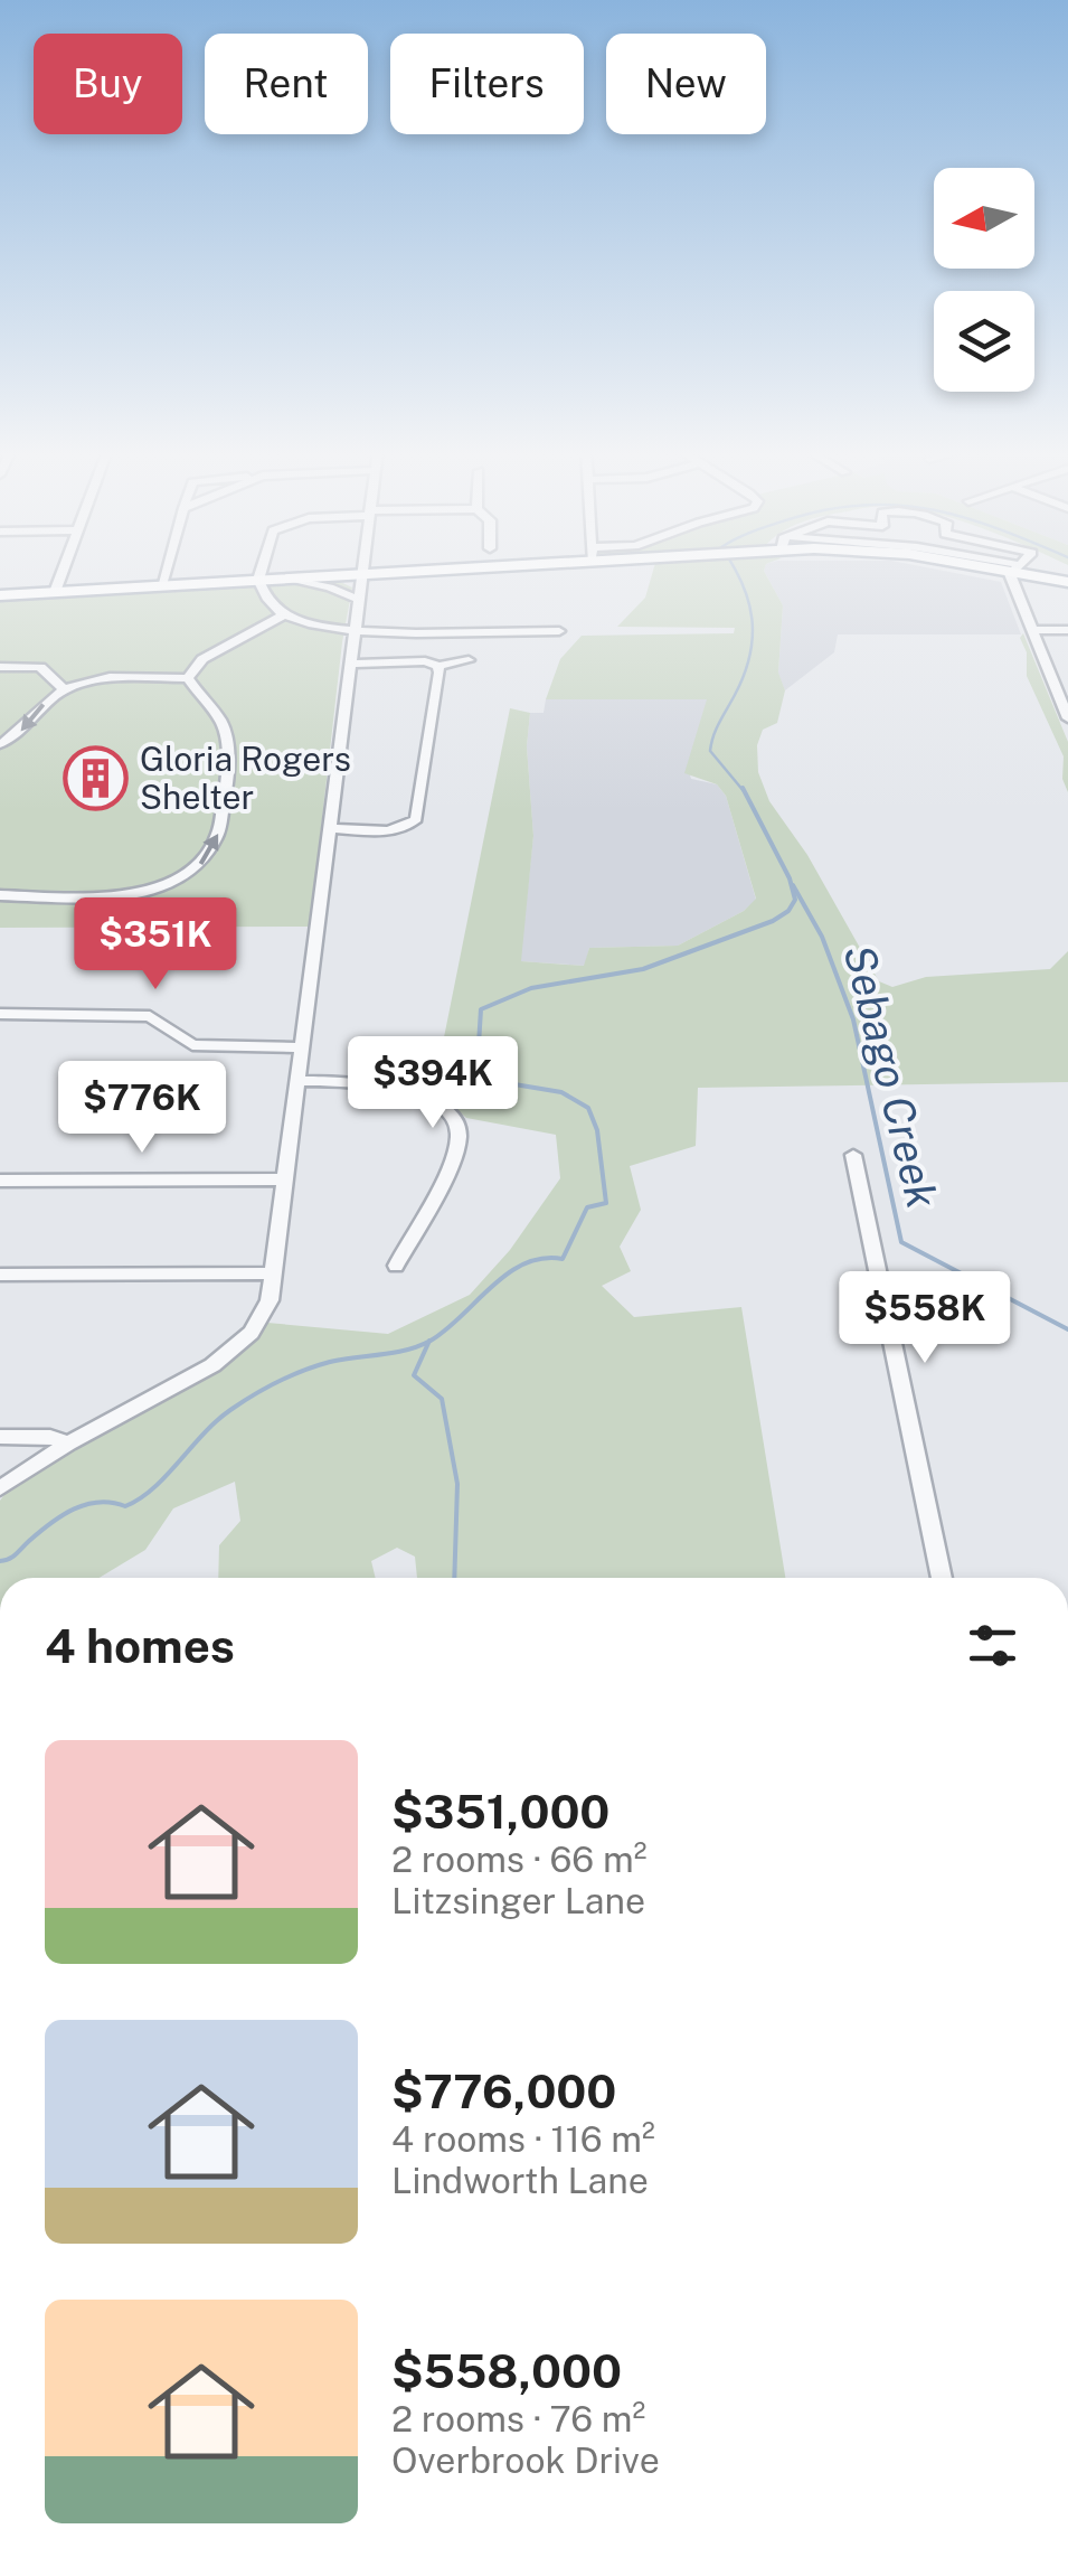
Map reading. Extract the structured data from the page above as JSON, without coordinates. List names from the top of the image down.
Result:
{
  "water": ["Sebago Creek"],
  "places": {
    "building": ["Gloria Rogers Shelter"]
  },
  "north": "left",
  "page": {
    "chip": [
      "Buy",
      "Rent",
      "Filters",
      "New"
    ],
    "price": [
      "$351K",
      "$394K",
      "$776K",
      "$558K"
    ],
    "heading": "4 homes",
    "list": [
      {
        "name": "$351,000",
        "note": "2 rooms · 66 m² · Litzsinger Lane"
      },
      {
        "name": "$776,000",
        "note": "4 rooms · 116 m² · Lindworth Lane"
      },
      {
        "name": "$558,000",
        "note": "2 rooms · 76 m² · Overbrook Drive"
      }
    ]
  }
}
